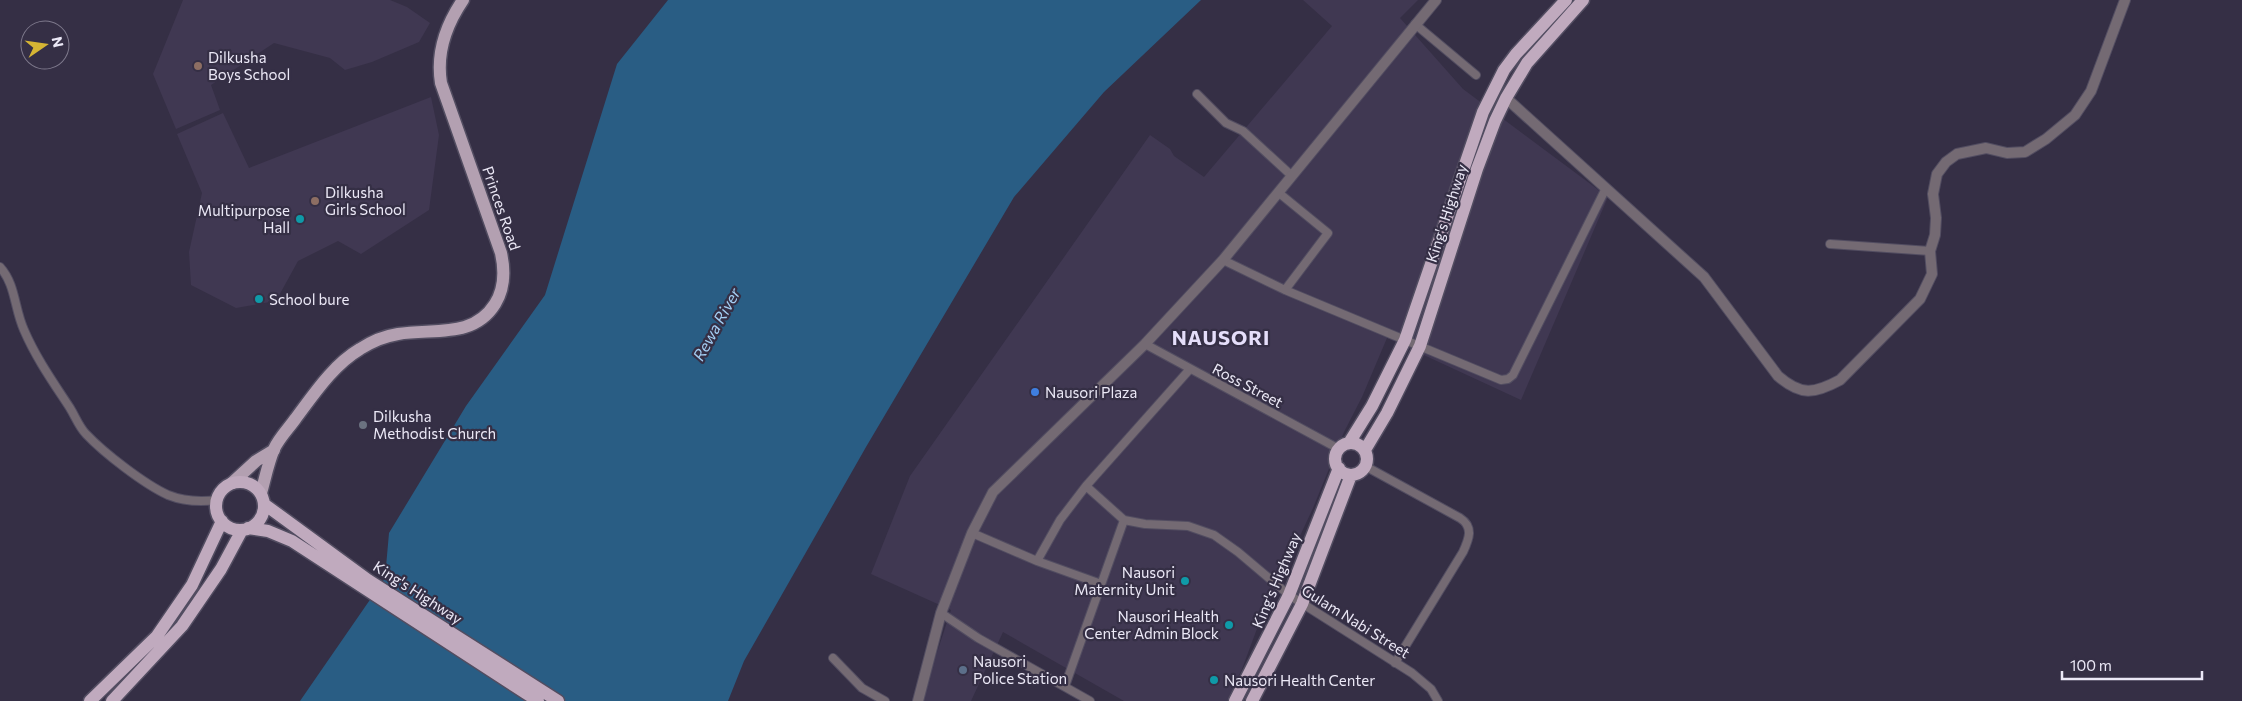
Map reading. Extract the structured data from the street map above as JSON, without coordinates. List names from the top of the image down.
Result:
{
  "streets": {
    "highway": ["King's Highway"],
    "main road": ["Princes Road"],
    "street": ["Ross Street", "Gulam Nabi Street"]
  },
  "crossings": [
    ["Princes Road", "King's Highway"],
    ["King's Highway", "Ross Street"],
    ["King's Highway", "Gulam Nabi Street"]
  ],
  "districts": ["NAUSORI"],
  "water": ["Rewa River"],
  "places": [
    "Dilkusha Boys School",
    "Dilkusha Girls School",
    "Multipurpose Hall",
    "School bure",
    "Nausori Plaza",
    "Dilkusha Methodist Church",
    "Nausori Maternity Unit",
    "Nausori Health Center Admin Block",
    "Nausori Police Station",
    "Nausori Health Center"
  ],
  "scale_bar": "100 m",
  "north": "right"
}
